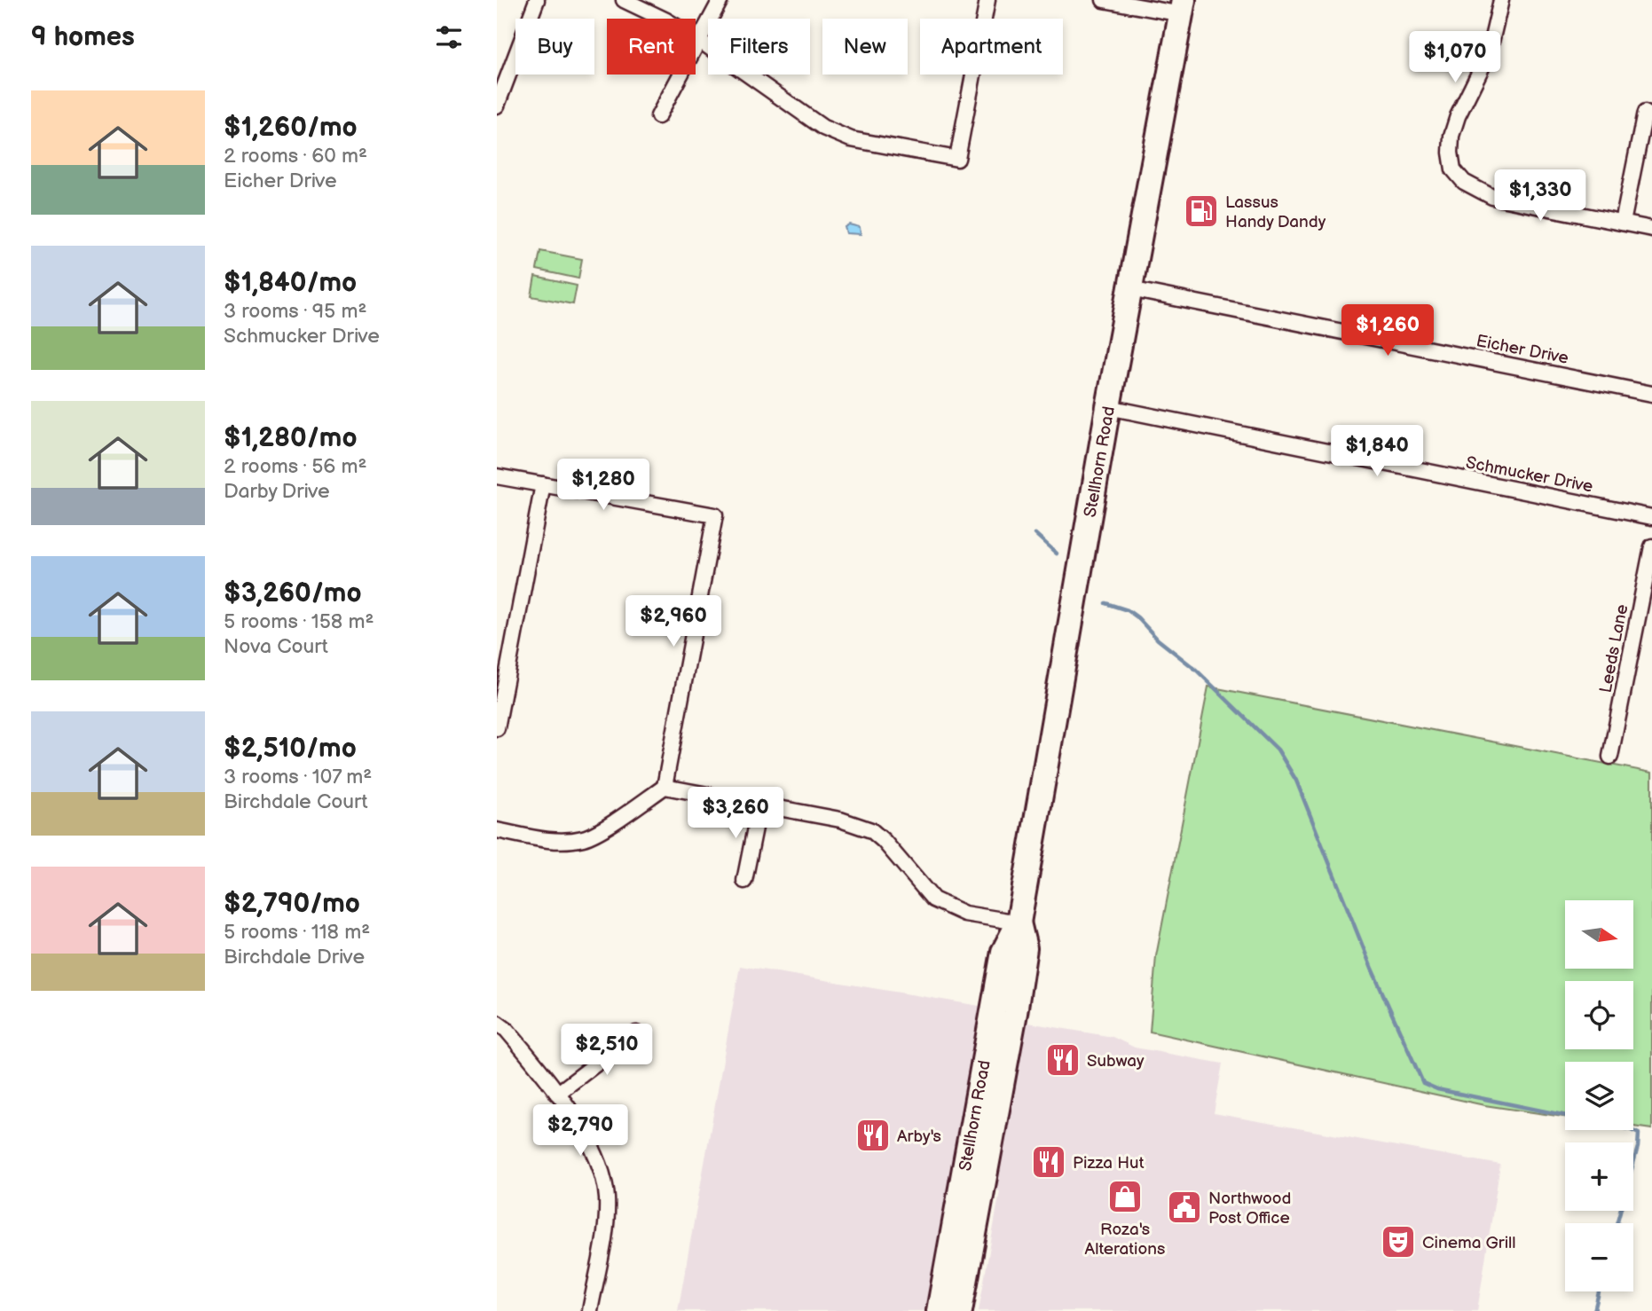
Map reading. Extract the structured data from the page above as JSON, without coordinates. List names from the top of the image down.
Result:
{
  "streets": {
    "main road": ["Stellhorn Road"],
    "street": ["Eicher Drive", "Schmucker Drive", "Leeds Lane"]
  },
  "crossings": [
    ["Eicher Drive", "Stellhorn Road"],
    ["Stellhorn Road", "Schmucker Drive"]
  ],
  "places": {
    "fuel station": ["Lassus Handy Dandy"],
    "restaurant": ["Subway", "Arby's", "Pizza Hut"],
    "shop": ["Roza's Alterations"],
    "public building": ["Northwood Post Office"],
    "theatre": ["Cinema Grill"]
  },
  "north": "right",
  "page": {
    "heading": "9 homes",
    "chip": [
      "Buy",
      "Rent",
      "Filters",
      "New",
      "Apartment"
    ],
    "price": [
      "$1,070",
      "$1,330",
      "$1,260",
      "$1,840",
      "$1,280",
      "$2,960",
      "$3,260",
      "$2,510",
      "$2,790"
    ],
    "list": [
      {
        "name": "$1,260/mo",
        "note": "2 rooms · 60 m² · Eicher Drive"
      },
      {
        "name": "$1,840/mo",
        "note": "3 rooms · 95 m² · Schmucker Drive"
      },
      {
        "name": "$1,280/mo",
        "note": "2 rooms · 56 m² · Darby Drive"
      },
      {
        "name": "$3,260/mo",
        "note": "5 rooms · 158 m² · Nova Court"
      },
      {
        "name": "$2,510/mo",
        "note": "3 rooms · 107 m² · Birchdale Court"
      },
      {
        "name": "$2,790/mo",
        "note": "5 rooms · 118 m² · Birchdale Drive"
      }
    ],
    "map_buttons": ["+", "−"]
  }
}
